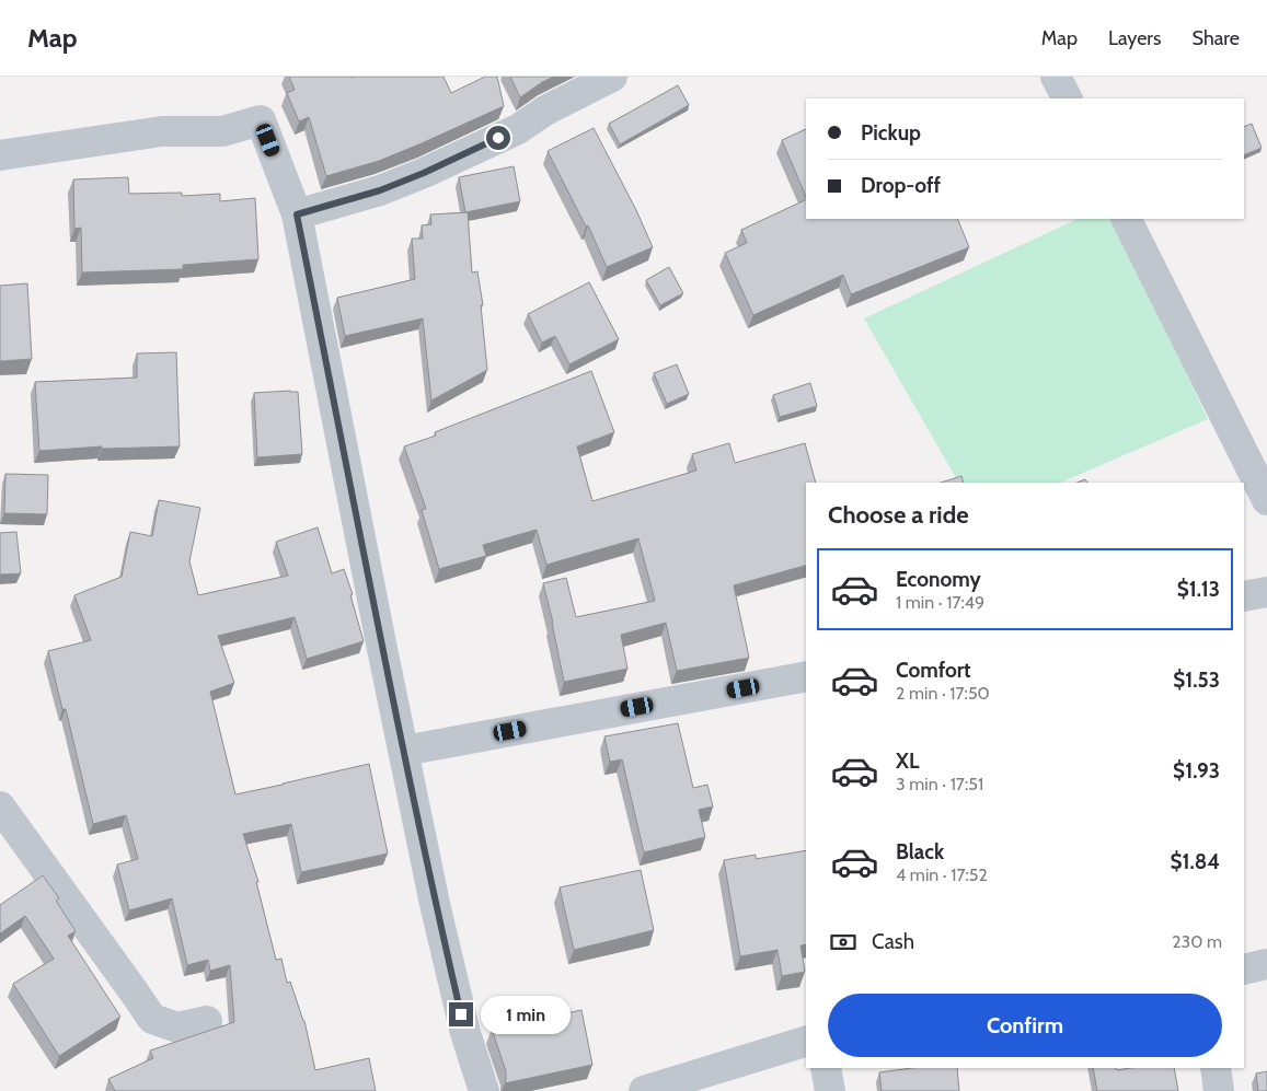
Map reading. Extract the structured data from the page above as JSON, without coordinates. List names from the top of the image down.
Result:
{
  "page": {
    "header": "Map",
    "nav": ["Map", "Layers", "Share"],
    "banner": ["Pickup", "Drop-off"],
    "heading": "Choose a ride",
    "list": [
      {
        "name": "Economy",
        "note": "1 min · 17:49",
        "value": "$1.13"
      },
      {
        "name": "Comfort",
        "note": "2 min · 17:50",
        "value": "$1.53"
      },
      {
        "name": "XL",
        "note": "3 min · 17:51",
        "value": "$1.93"
      },
      {
        "name": "Black",
        "note": "4 min · 17:52",
        "value": "$1.84"
      }
    ],
    "pay": ["Cash", "230 m"],
    "buttons": "Confirm",
    "bubble": "1 min"
  }
}
